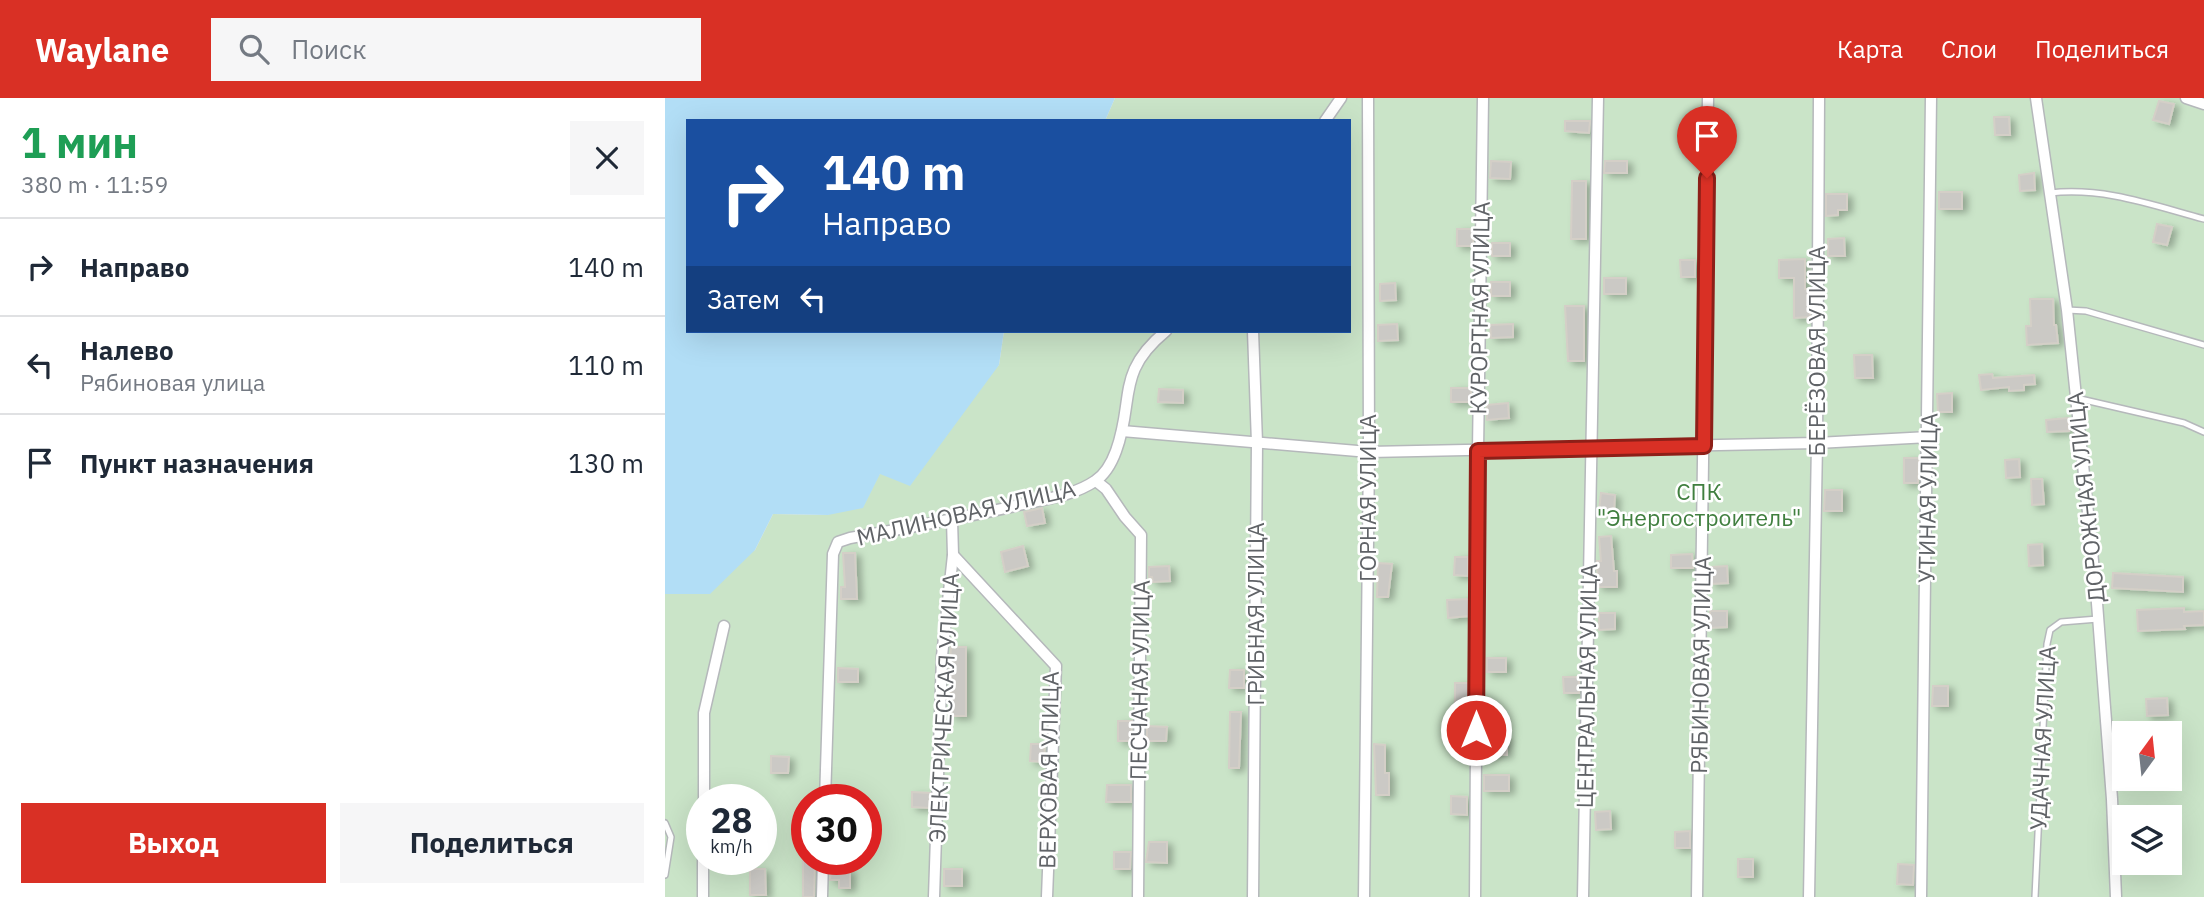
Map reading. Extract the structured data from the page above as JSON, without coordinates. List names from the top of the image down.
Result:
{
  "streets": {
    "street": [
      "КУРОРТНАЯ УЛИЦА",
      "БЕРЁЗОВАЯ УЛИЦА",
      "ДОРОЖНАЯ УЛИЦА",
      "ГОРНАЯ УЛИЦА",
      "УТИНАЯ УЛИЦА",
      "МАЛИНОВАЯ УЛИЦА",
      "ГРИБНАЯ УЛИЦА",
      "РЯБИНОВАЯ УЛИЦА",
      "ПЕСЧАНАЯ УЛИЦА",
      "ЦЕНТРАЛЬНАЯ УЛИЦА",
      "ЭЛЕКТРИЧЕСКАЯ УЛИЦА",
      "ВЕРХОВАЯ УЛИЦА"
    ],
    "lane": ["УДАЧНАЯ УЛИЦА"]
  },
  "crossings": [
    ["ДОРОЖНАЯ УЛИЦА", "УДАЧНАЯ УЛИЦА"],
    ["МАЛИНОВАЯ УЛИЦА", "ПЕСЧАНАЯ УЛИЦА"],
    ["МАЛИНОВАЯ УЛИЦА", "ЭЛЕКТРИЧЕСКАЯ УЛИЦА"],
    ["ЭЛЕКТРИЧЕСКАЯ УЛИЦА", "ВЕРХОВАЯ УЛИЦА"]
  ],
  "parks": ["СПК \"Энергостроитель\""],
  "north": "top",
  "page": {
    "header": "Waylane",
    "search": "Поиск",
    "nav": ["Карта", "Слои", "Поделиться"],
    "heading": ["1 мин", "380 m · 11:59"],
    "turn": ["140 m", "Направо"],
    "list": [
      {
        "name": "Направо",
        "value": "140 m"
      },
      {
        "name": "Налево",
        "note": "Рябиновая улица",
        "value": "110 m"
      },
      {
        "name": "Пункт назначения",
        "value": "130 m"
      }
    ],
    "then": "Затем",
    "speed": "28 km/h",
    "limit": "30",
    "buttons": ["Выход", "Поделиться"]
  }
}
